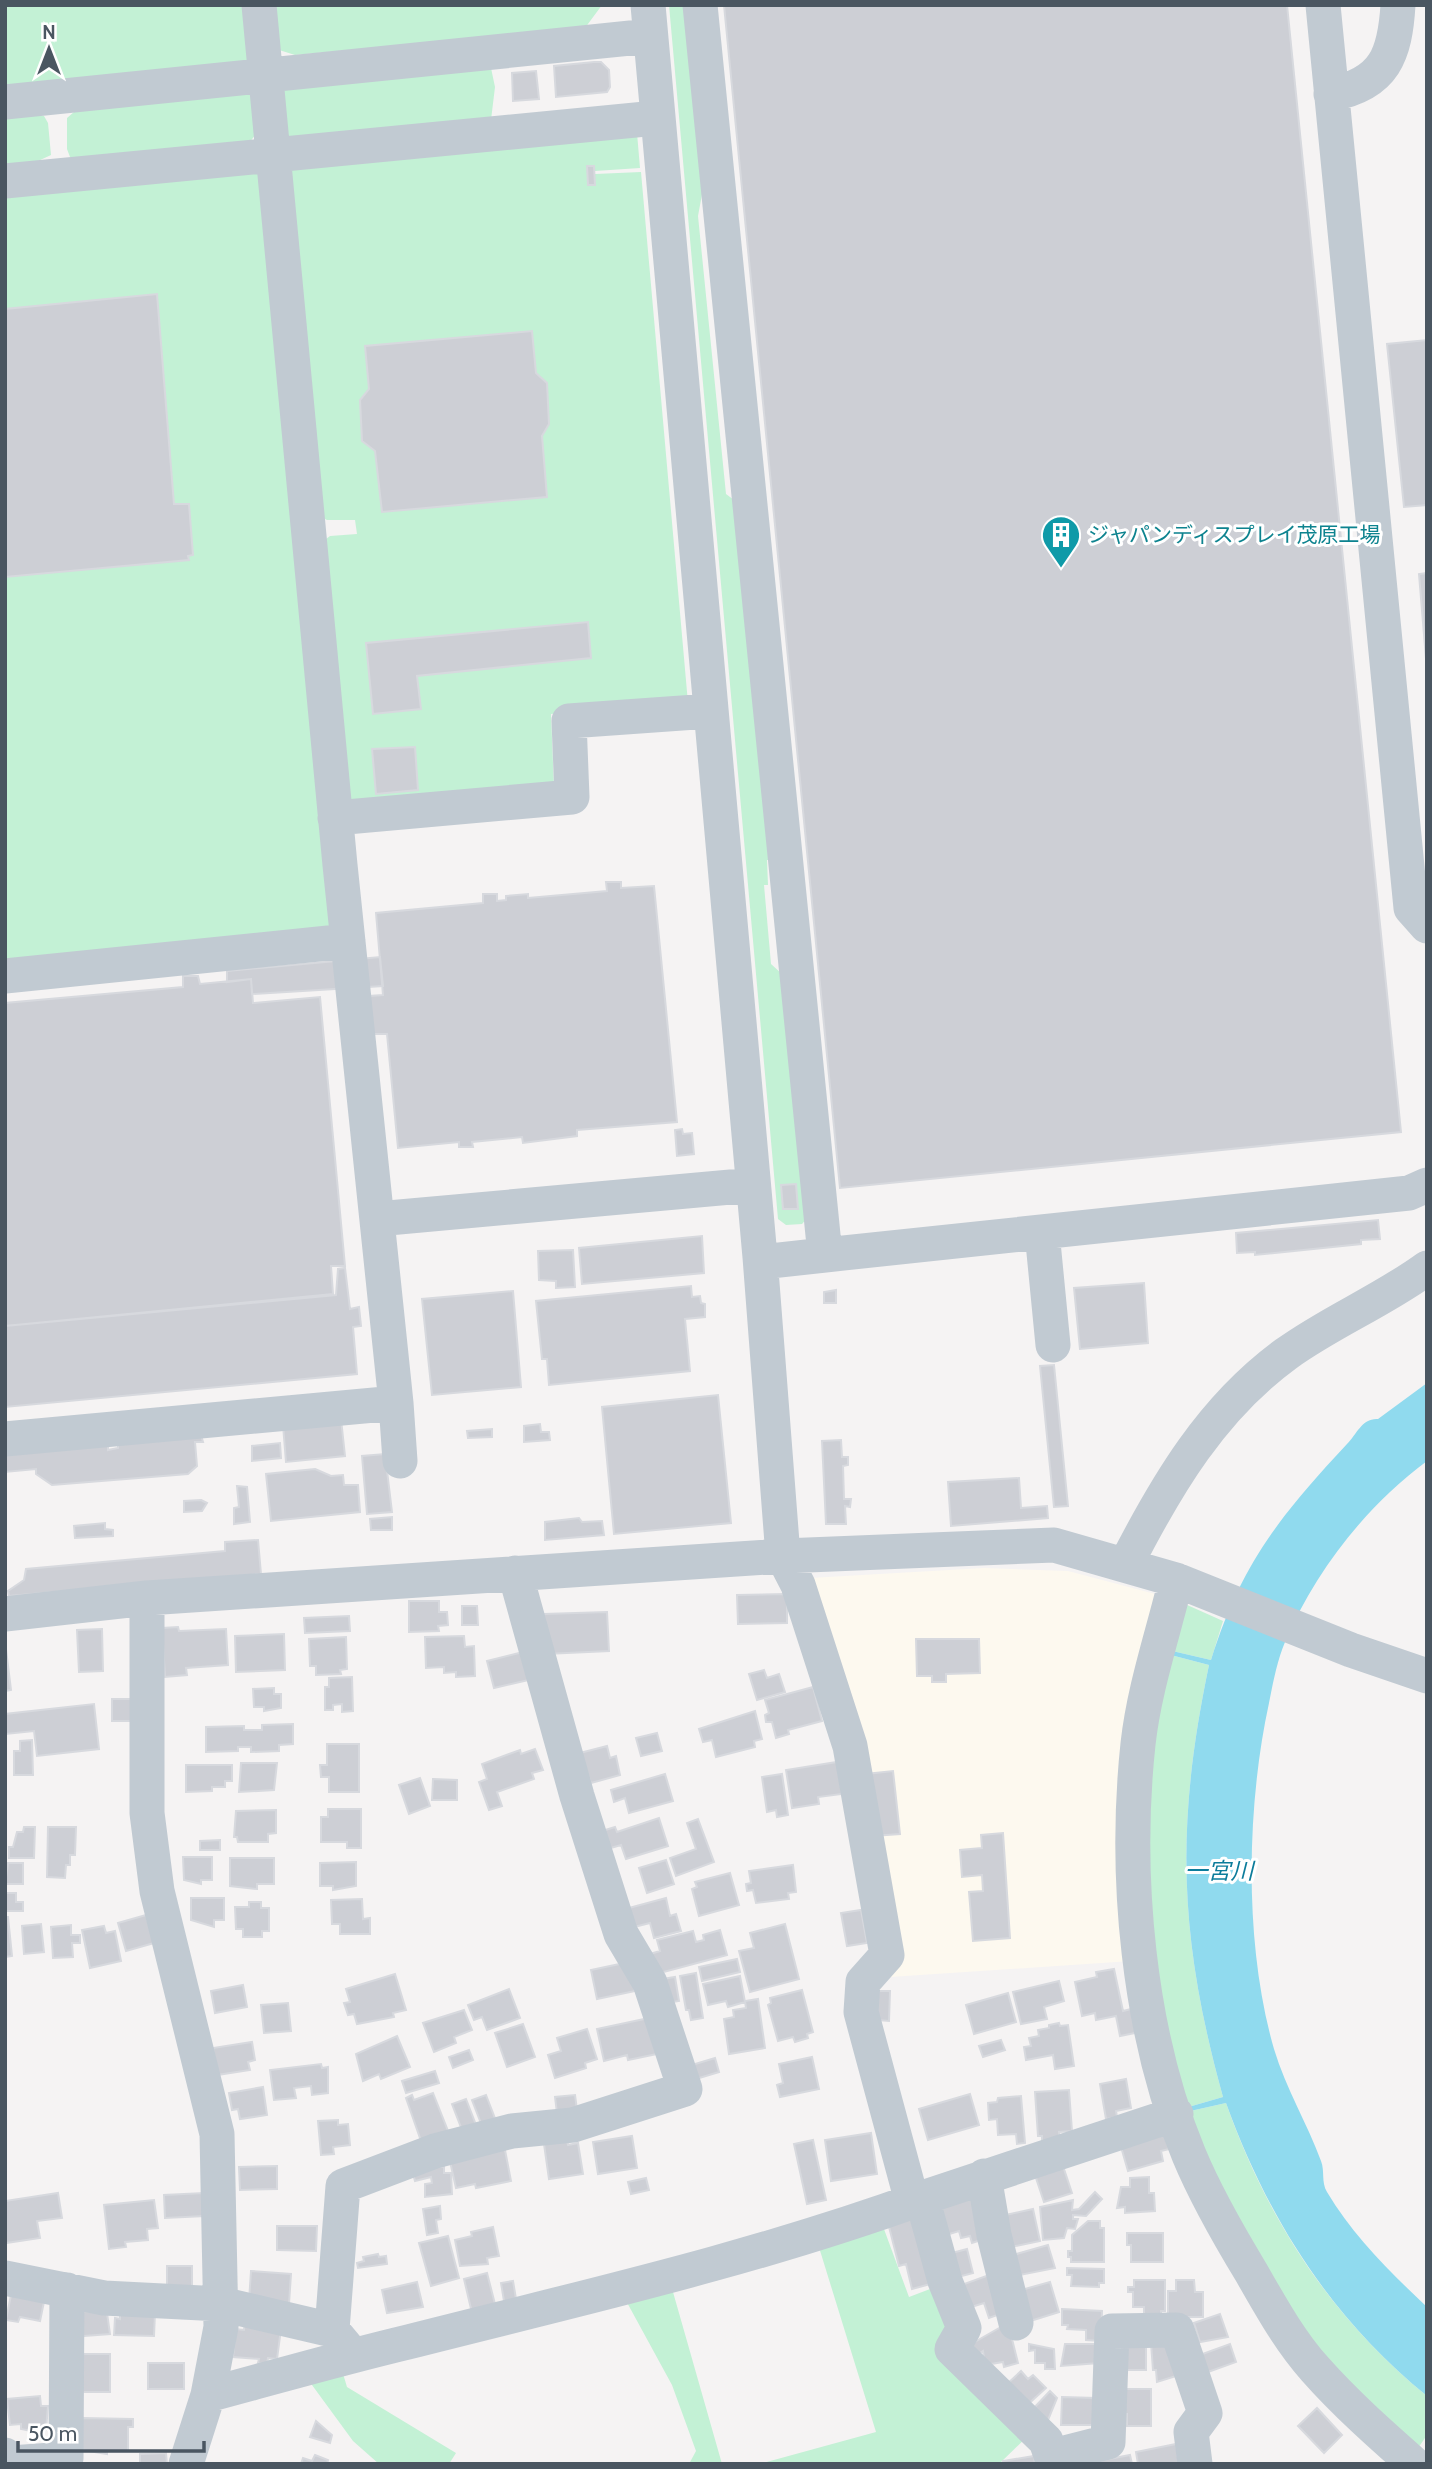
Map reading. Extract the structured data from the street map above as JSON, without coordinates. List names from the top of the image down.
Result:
{
  "water": ["一宮川"],
  "places": {
    "building": ["ジャパンディスプレイ茂原工場"]
  },
  "scale_bar": "50 m",
  "north": "top"
}
